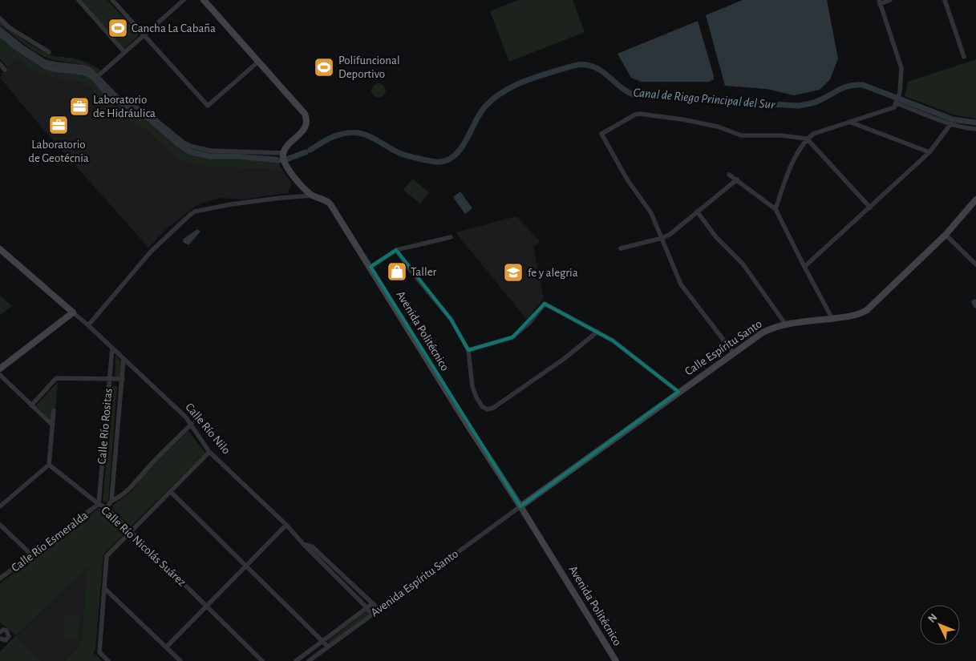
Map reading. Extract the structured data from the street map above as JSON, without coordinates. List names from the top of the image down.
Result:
{
  "streets": {
    "main road": ["Avenida Politécnico", "Calle Espíritu Santo", "Calle Río Nilo"],
    "street": [
      "Calle Río Rositas",
      "Calle Río Esmeralda",
      "Calle Río Nicolás Suárez",
      "Avenida Espíritu Santo"
    ]
  },
  "crossings": [
    ["Avenida Politécnico", "Calle Espíritu Santo"],
    ["Avenida Politécnico", "Avenida Espíritu Santo"],
    ["Calle Espíritu Santo", "Avenida Espíritu Santo"],
    ["Calle Río Rositas", "Calle Río Nilo"],
    ["Calle Río Rositas", "Calle Río Esmeralda"],
    ["Calle Río Rositas", "Calle Río Nicolás Suárez"],
    ["Calle Río Nilo", "Avenida Espíritu Santo"],
    ["Calle Río Esmeralda", "Calle Río Nicolás Suárez"]
  ],
  "water": ["Canal de Riego Principal del Sur"],
  "places": {
    "sports": ["Cancha La Cabaña", "Polifuncional Deportivo"],
    "office": ["Laboratorio de Hidráulica", "Laboratorio de Geotécnia"],
    "shop": ["Taller"],
    "school or university": ["fe y alegria"]
  },
  "north": "top left"
}
